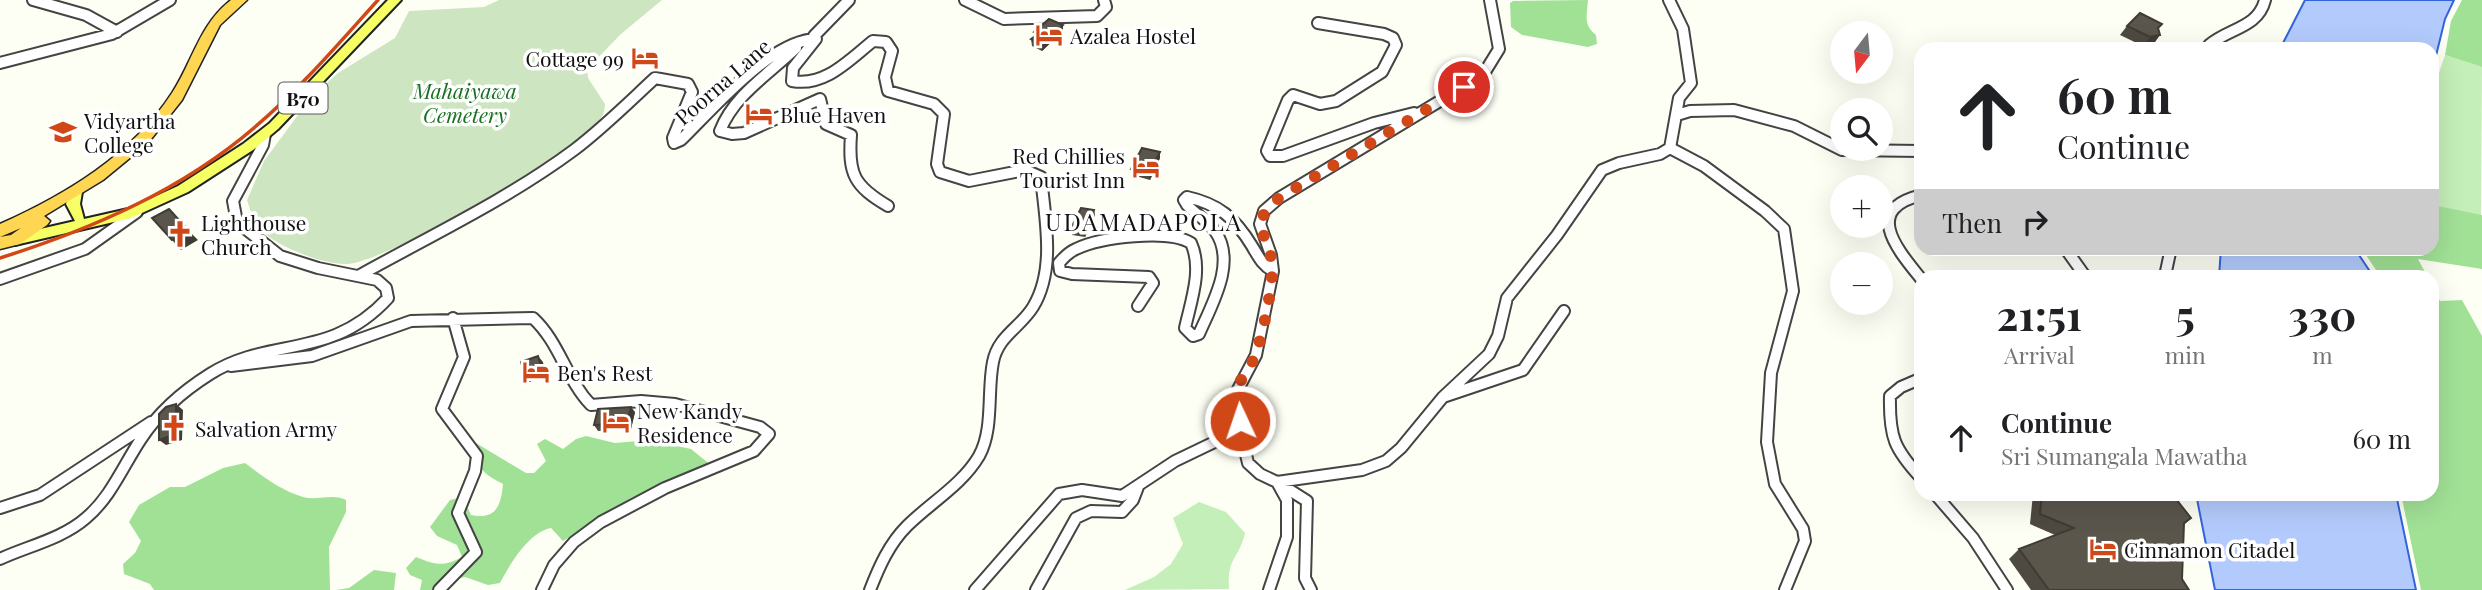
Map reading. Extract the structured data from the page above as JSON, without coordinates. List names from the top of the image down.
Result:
{
  "streets": {
    "main road": ["B70"],
    "street": ["Poorna Lane"]
  },
  "districts": ["UDAMADAPOLA"],
  "parks": ["Mahaiyawa Cemetery"],
  "places": {
    "hotel": [
      "Azalea Hostel",
      "Cottage 99",
      "Blue Haven",
      "Red Chillies Tourist Inn",
      "Ben's Rest",
      "New Kandy Residence",
      "Cinnamon Citadel"
    ],
    "school or university": ["Vidyartha College"],
    "church": ["Lighthouse Church", "Salvation Army"]
  },
  "north": "bottom",
  "page": {
    "map_buttons": ["+", "−"],
    "turn": ["60 m", "Continue"],
    "then": "Then",
    "eta": [
      "21:51",
      "Arrival",
      "5",
      "min",
      "330",
      "m"
    ],
    "list": [
      {
        "name": "Continue",
        "note": "Sri Sumangala Mawatha",
        "value": "60 m"
      }
    ]
  }
}
